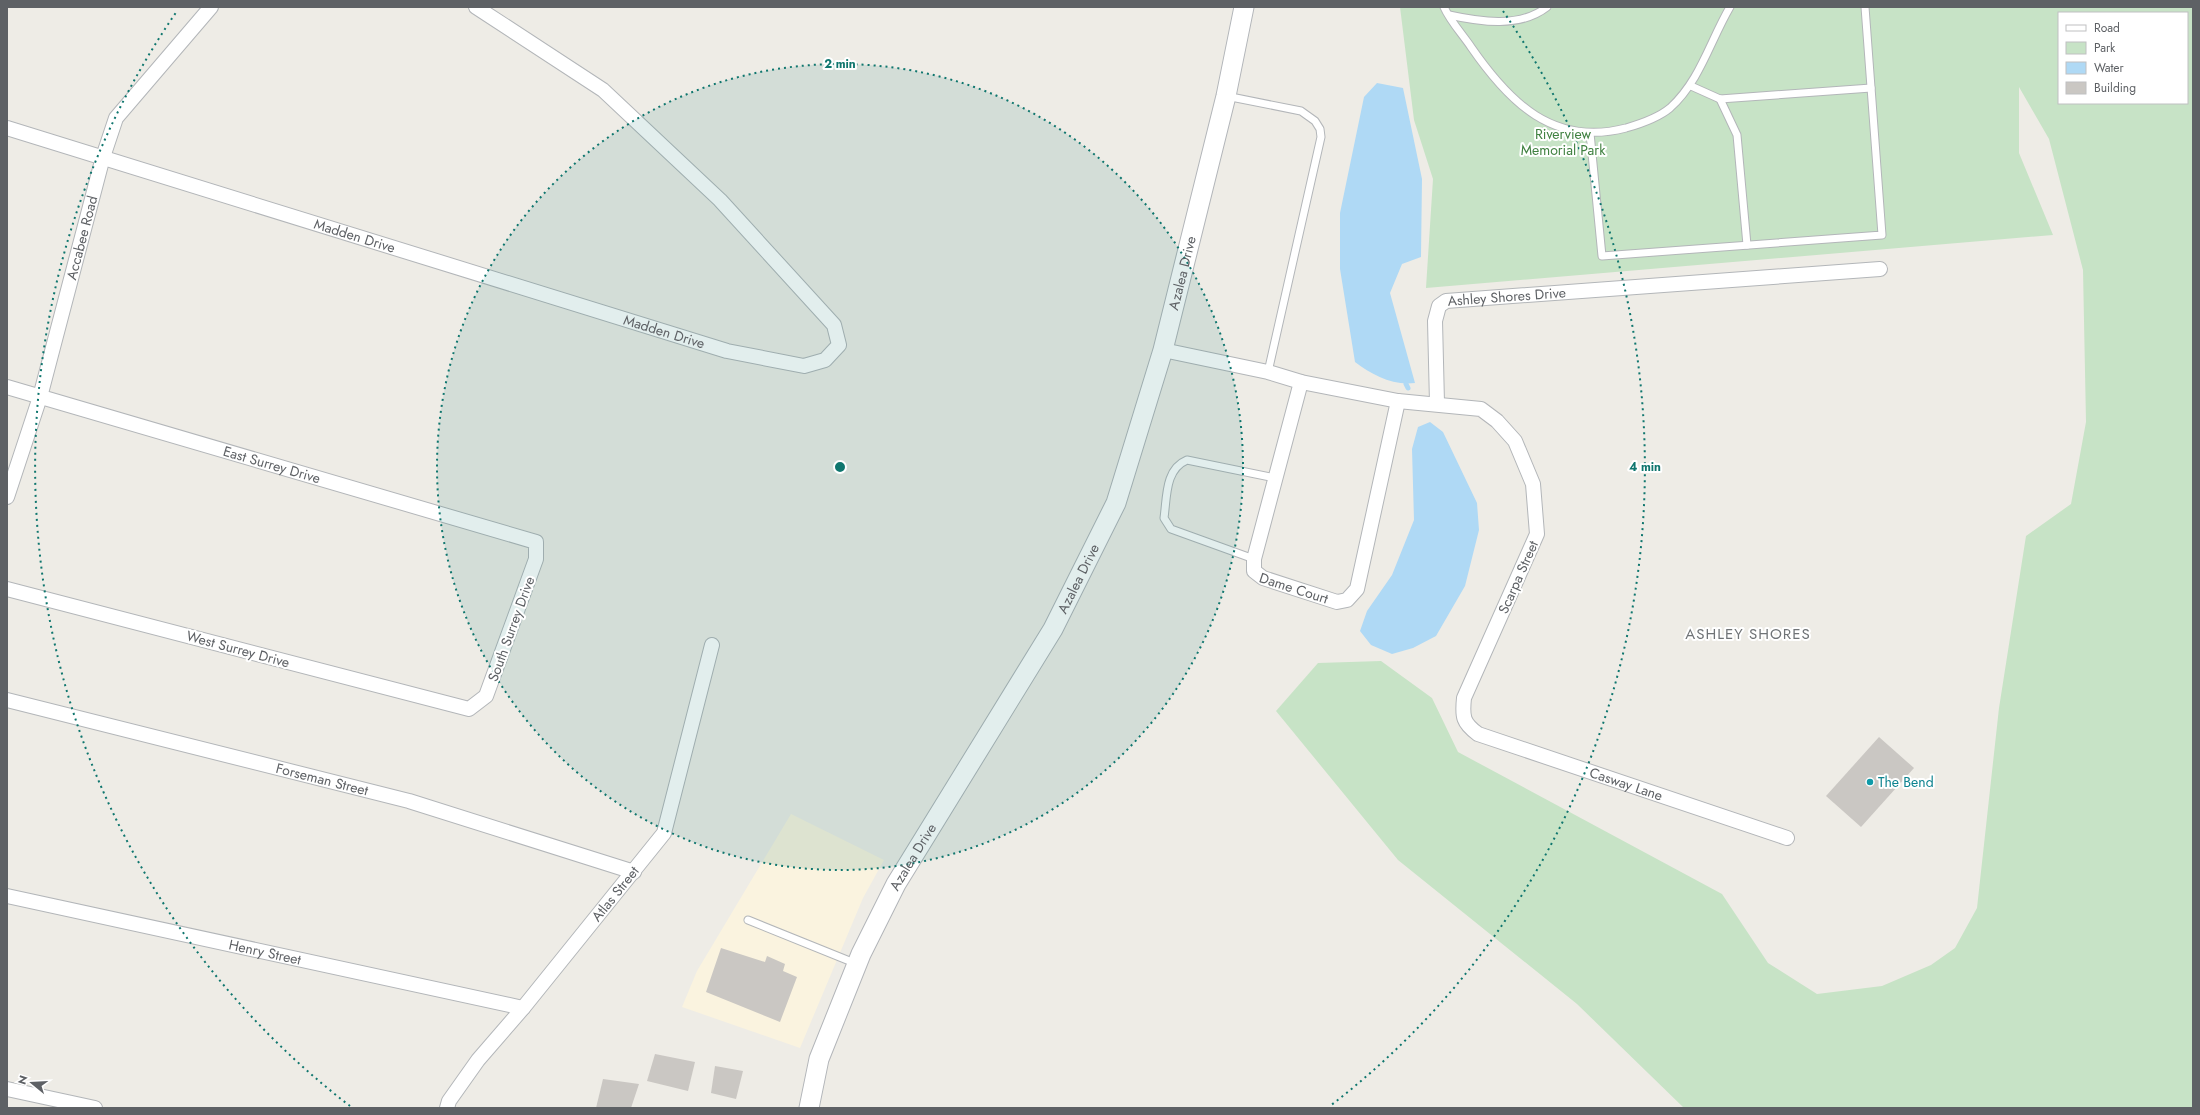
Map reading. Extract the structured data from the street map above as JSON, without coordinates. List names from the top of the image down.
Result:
{
  "streets": {
    "street": [
      "Madden Drive",
      "Accabee Road",
      "Azalea Drive",
      "Ashley Shores Drive",
      "East Surrey Drive",
      "Scarpa Street",
      "Dame Court",
      "South Surrey Drive",
      "West Surrey Drive",
      "Forseman Street",
      "Casway Lane",
      "Atlas Street",
      "Henry Street"
    ]
  },
  "crossings": [
    ["Madden Drive", "Accabee Road"],
    ["Accabee Road", "East Surrey Drive"],
    ["Ashley Shores Drive", "Scarpa Street"],
    ["East Surrey Drive", "South Surrey Drive"],
    ["Scarpa Street", "Casway Lane"],
    ["South Surrey Drive", "West Surrey Drive"],
    ["Forseman Street", "Atlas Street"],
    ["Atlas Street", "Henry Street"]
  ],
  "districts": ["ASHLEY SHORES"],
  "parks": ["Riverview Memorial Park"],
  "places": ["The Bend"],
  "legend": [
    "Road",
    "Park",
    "Water",
    "Building"
  ],
  "north": "left",
  "rings": ["2 min", "4 min"]
}
